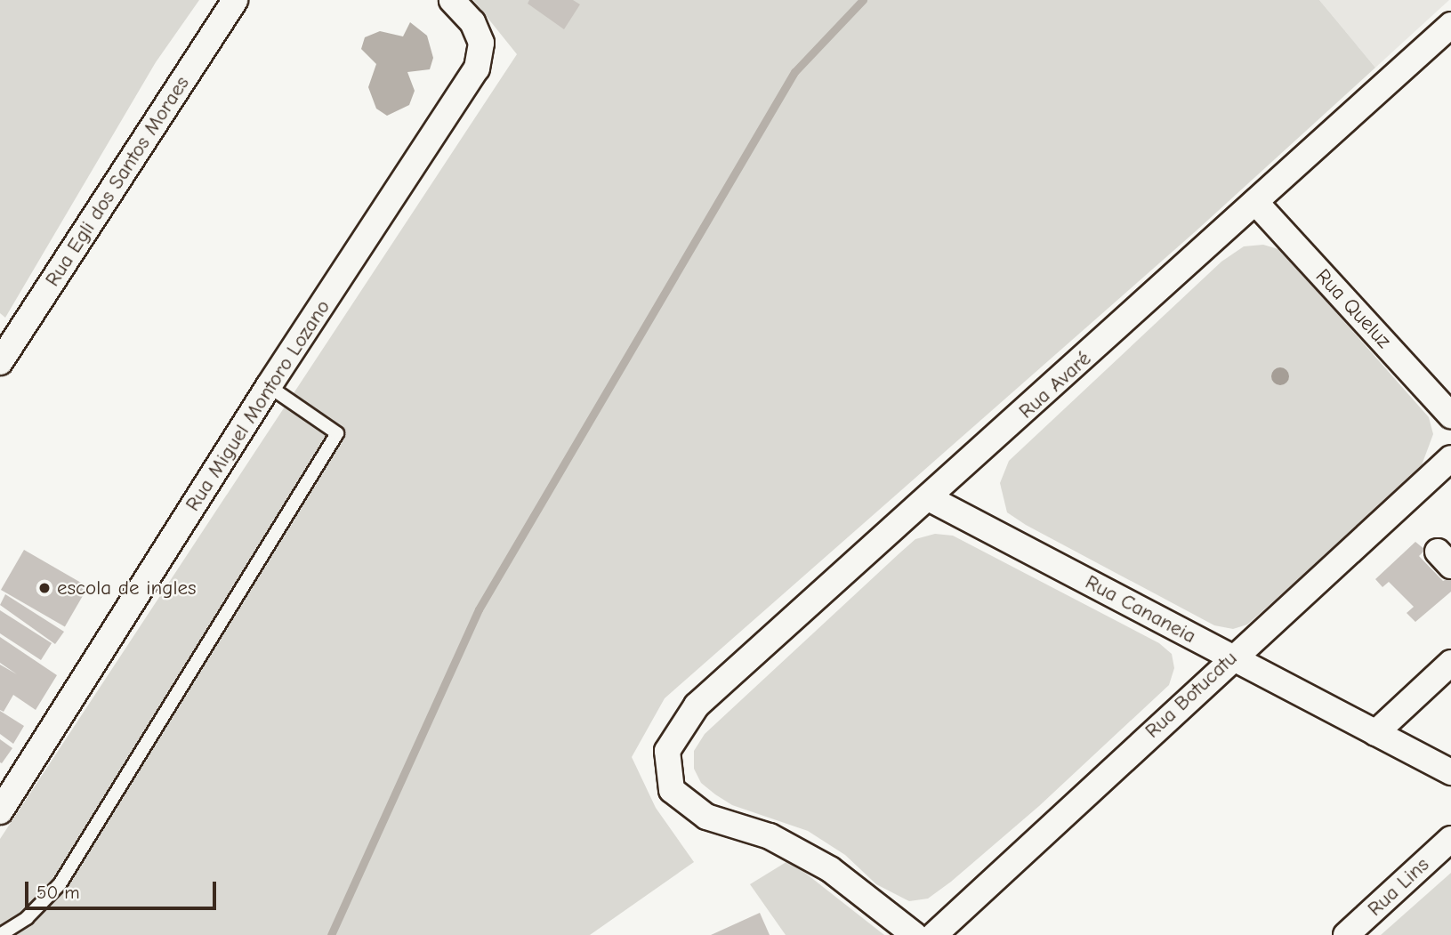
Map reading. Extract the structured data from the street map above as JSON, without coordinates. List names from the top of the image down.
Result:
{
  "streets": {
    "street": [
      "Rua Egli dos Santos Moraes",
      "Rua Queluz",
      "Rua Avaré",
      "Rua Miguel Montoro Lozano",
      "Rua Cananeia",
      "Rua Botucatu",
      "Rua Lins"
    ]
  },
  "crossings": [
    ["Rua Queluz", "Rua Avaré"],
    ["Rua Avaré", "Rua Cananeia"],
    ["Rua Cananeia", "Rua Botucatu"]
  ],
  "places": ["escola de ingles"],
  "scale_bar": "50 m"
}
